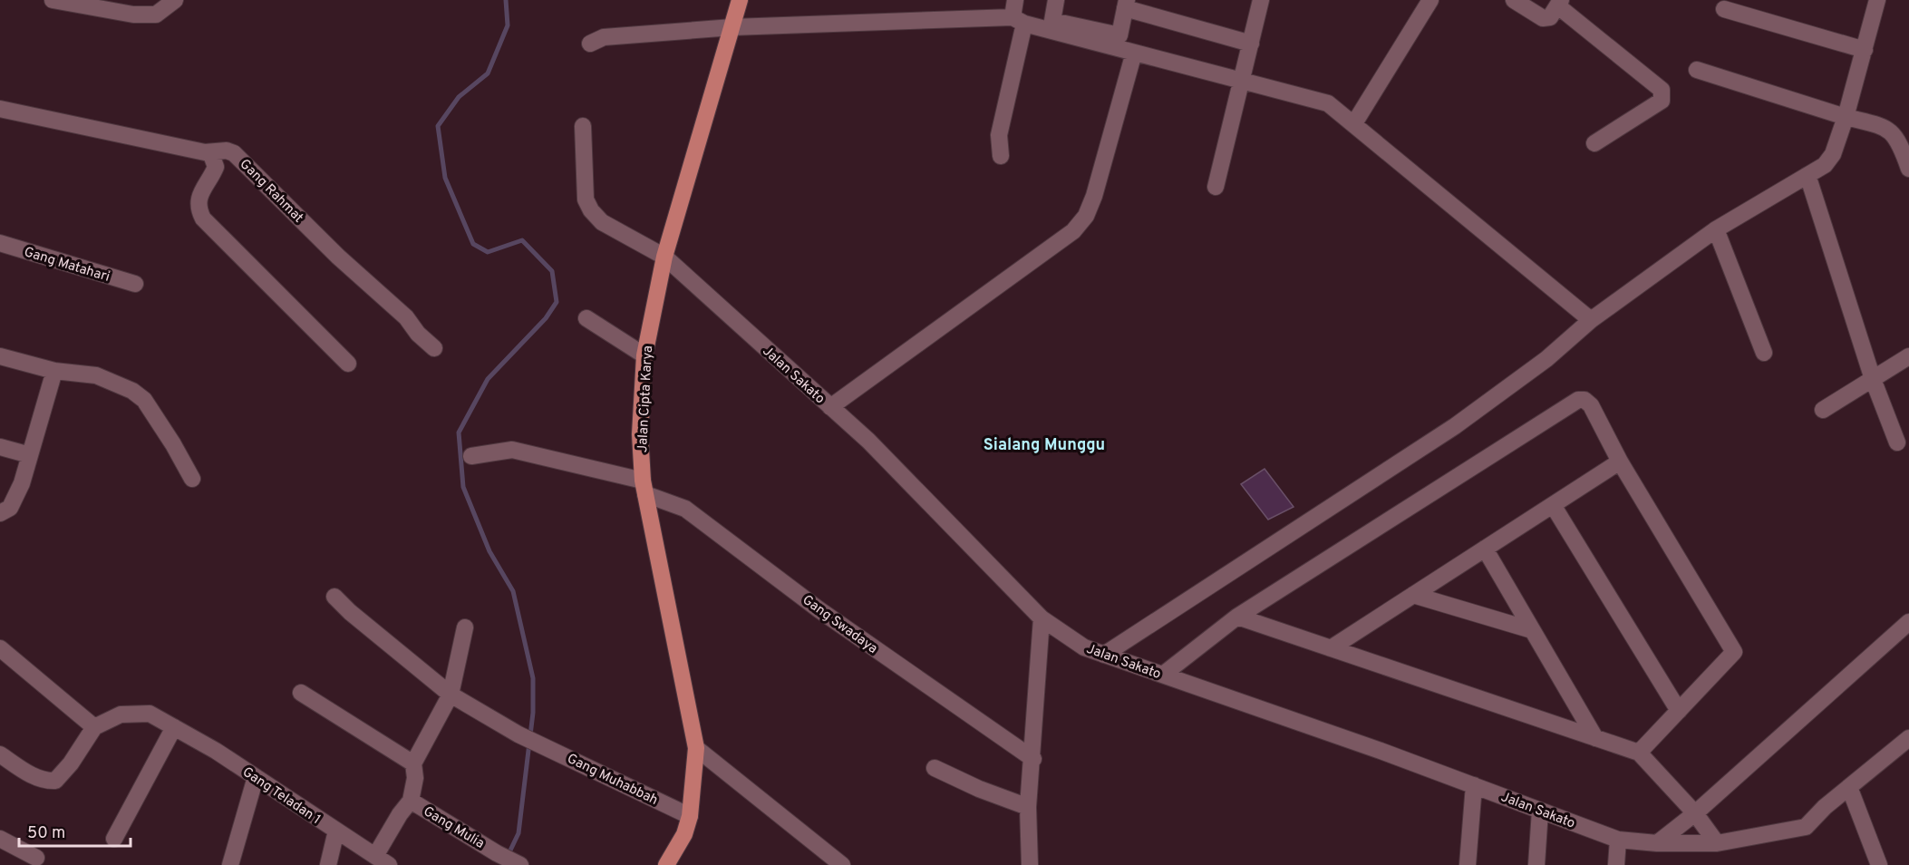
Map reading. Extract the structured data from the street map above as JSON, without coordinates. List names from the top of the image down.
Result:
{
  "streets": {
    "main road": ["Jalan Cipta Karya"],
    "street": [
      "Gang Rahmat",
      "Gang Matahari",
      "Jalan Sakato",
      "Gang Swadaya",
      "Gang Muhabbah",
      "Gang Teladan 1",
      "Gang Mulia"
    ]
  },
  "crossings": [
    ["Jalan Sakato", "Jalan Cipta Karya"],
    ["Jalan Cipta Karya", "Gang Swadaya"],
    ["Jalan Cipta Karya", "Gang Muhabbah"]
  ],
  "districts": ["Sialang Munggu"],
  "scale_bar": "50 m"
}
